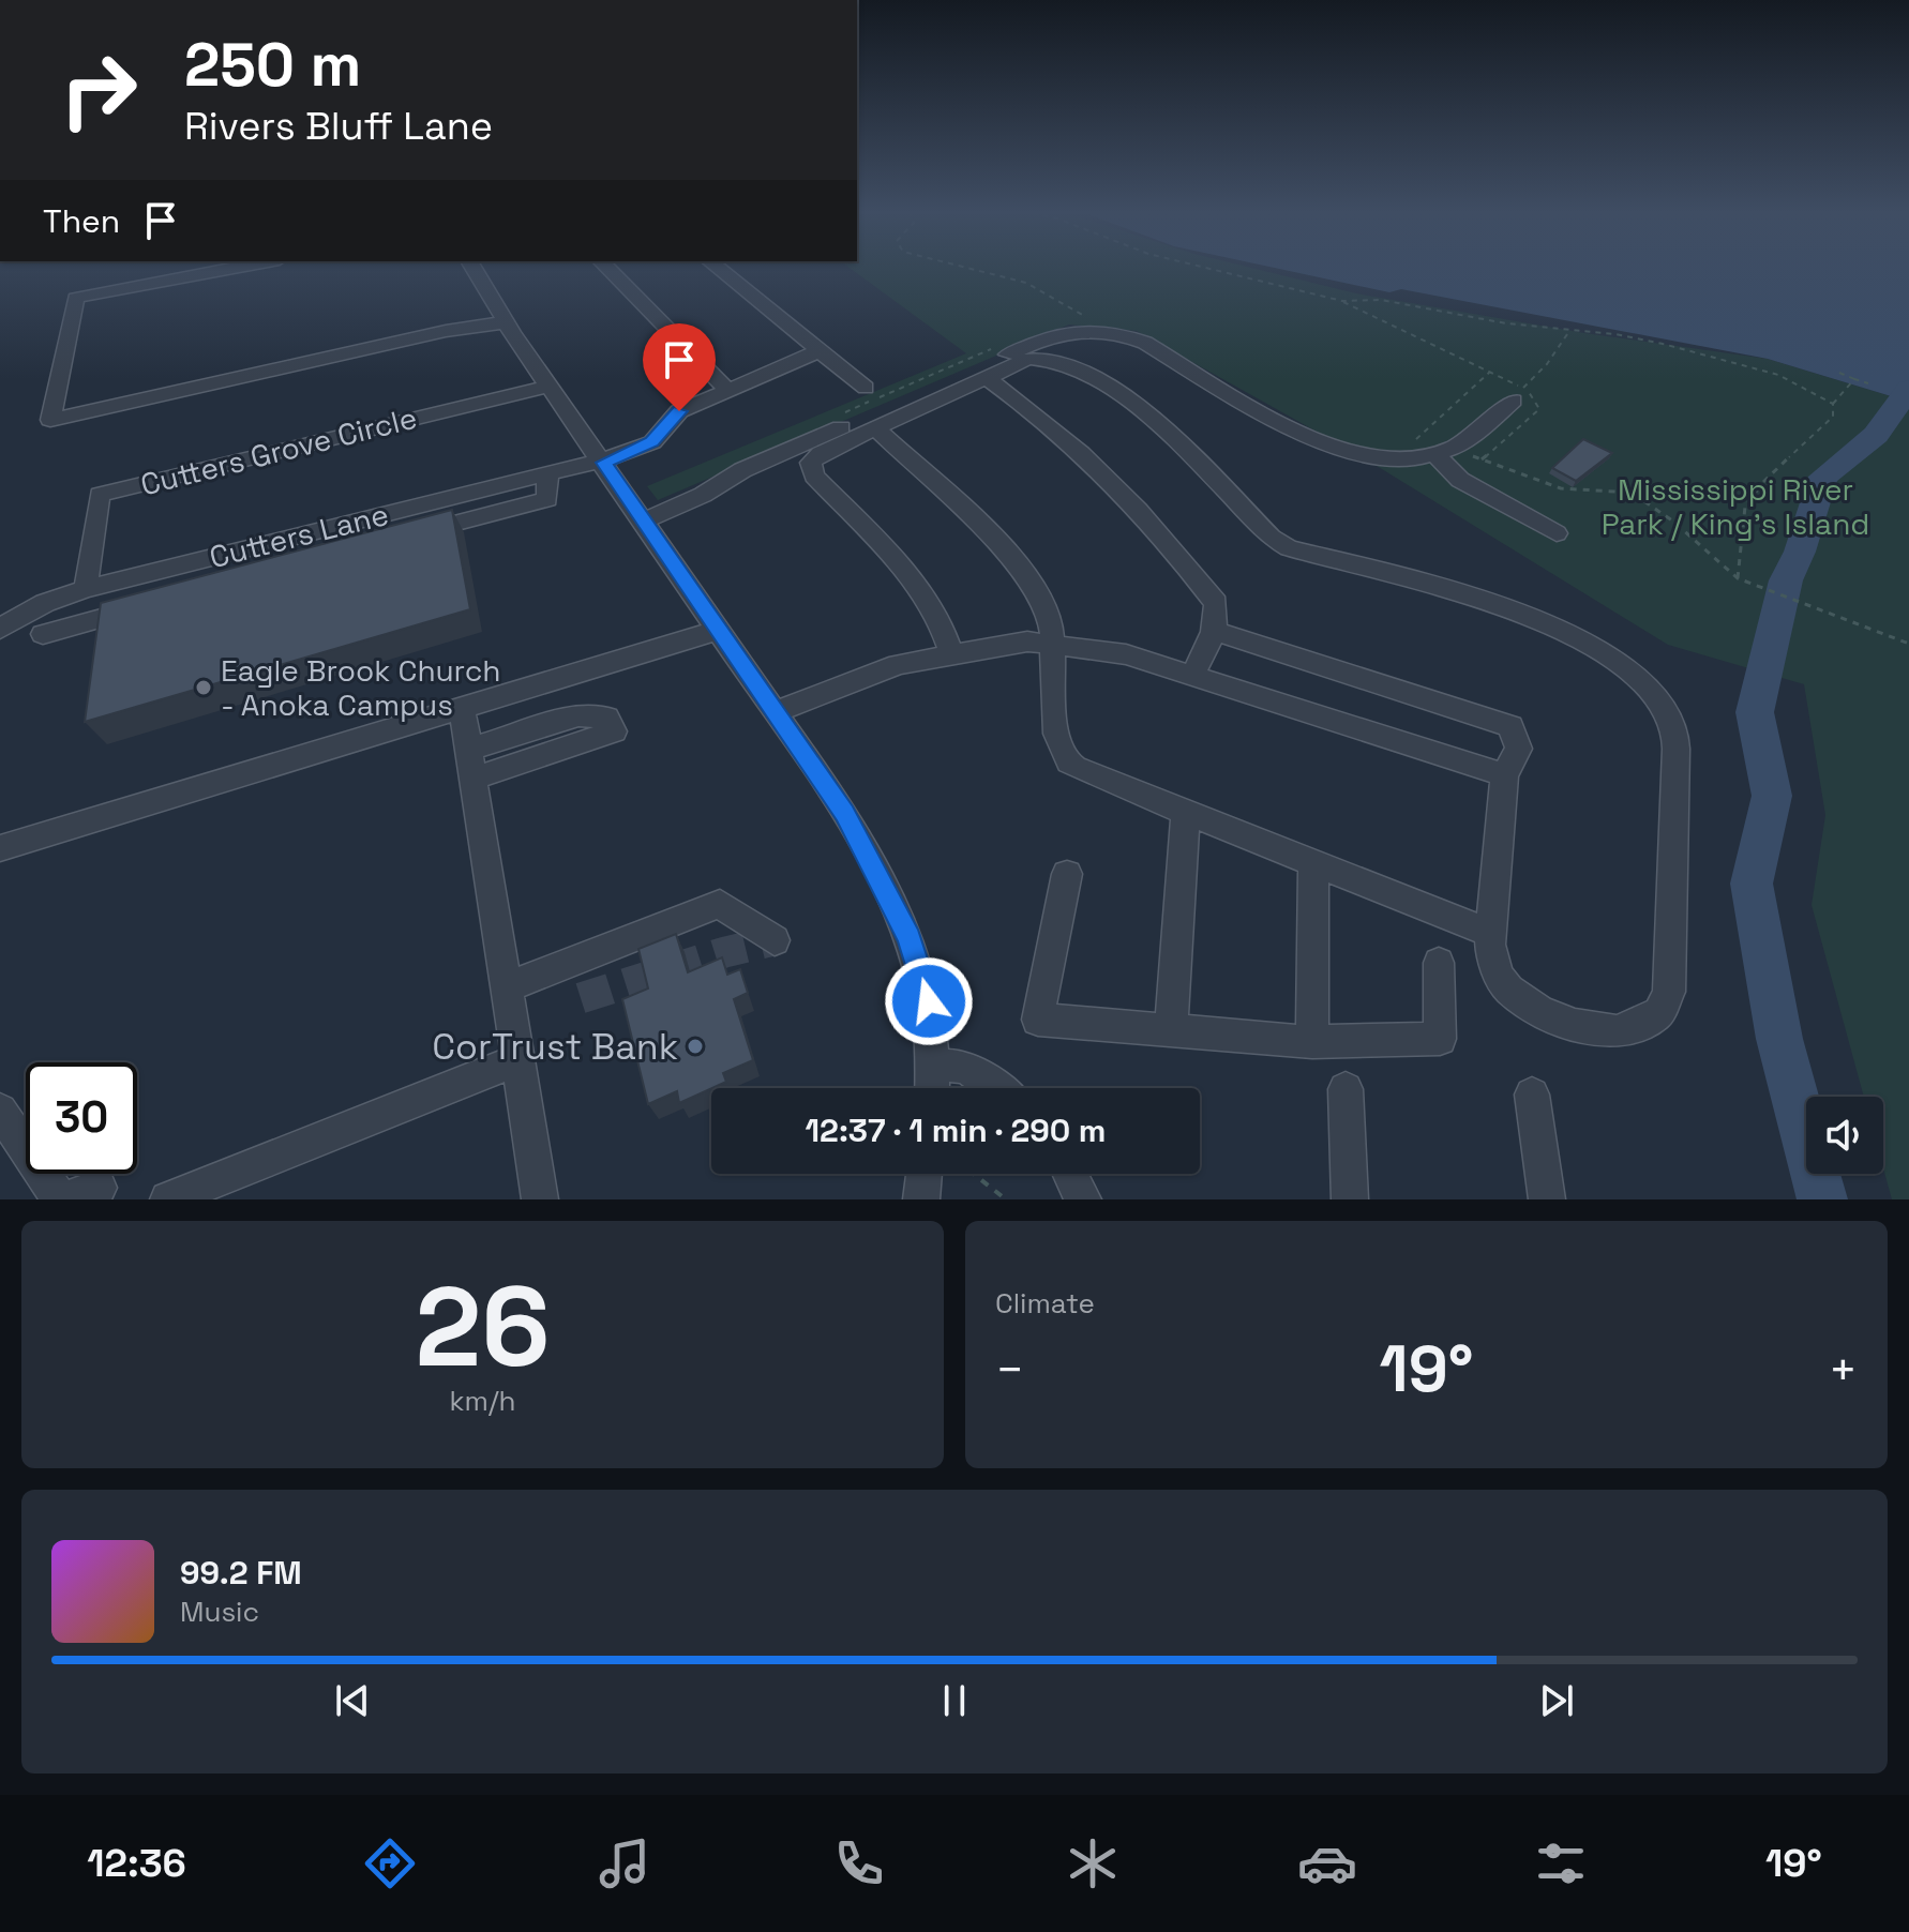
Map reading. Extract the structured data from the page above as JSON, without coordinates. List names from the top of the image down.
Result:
{
  "streets": {
    "street": ["Cutters Grove Circle", "Cutters Lane"]
  },
  "crossings": [
    ["Cutters Grove Circle", "Cutters Lane"]
  ],
  "parks": ["Mississippi River Park / King's Island"],
  "places": ["Eagle Brook Church - Anoka Campus", "CorTrust Bank"],
  "page": {
    "turn": ["250 m", "Rivers Bluff Lane"],
    "then": "Then",
    "limit": "30",
    "trip": "12:37 · 1 min · 290 m",
    "tile": [
      ["26", "km/h"],
      "Climate"
    ],
    "heat": ["−", "19°", "+"],
    "song": ["99.2 FM", "Music"],
    "tabs": ["12:36", "19°"]
  }
}
